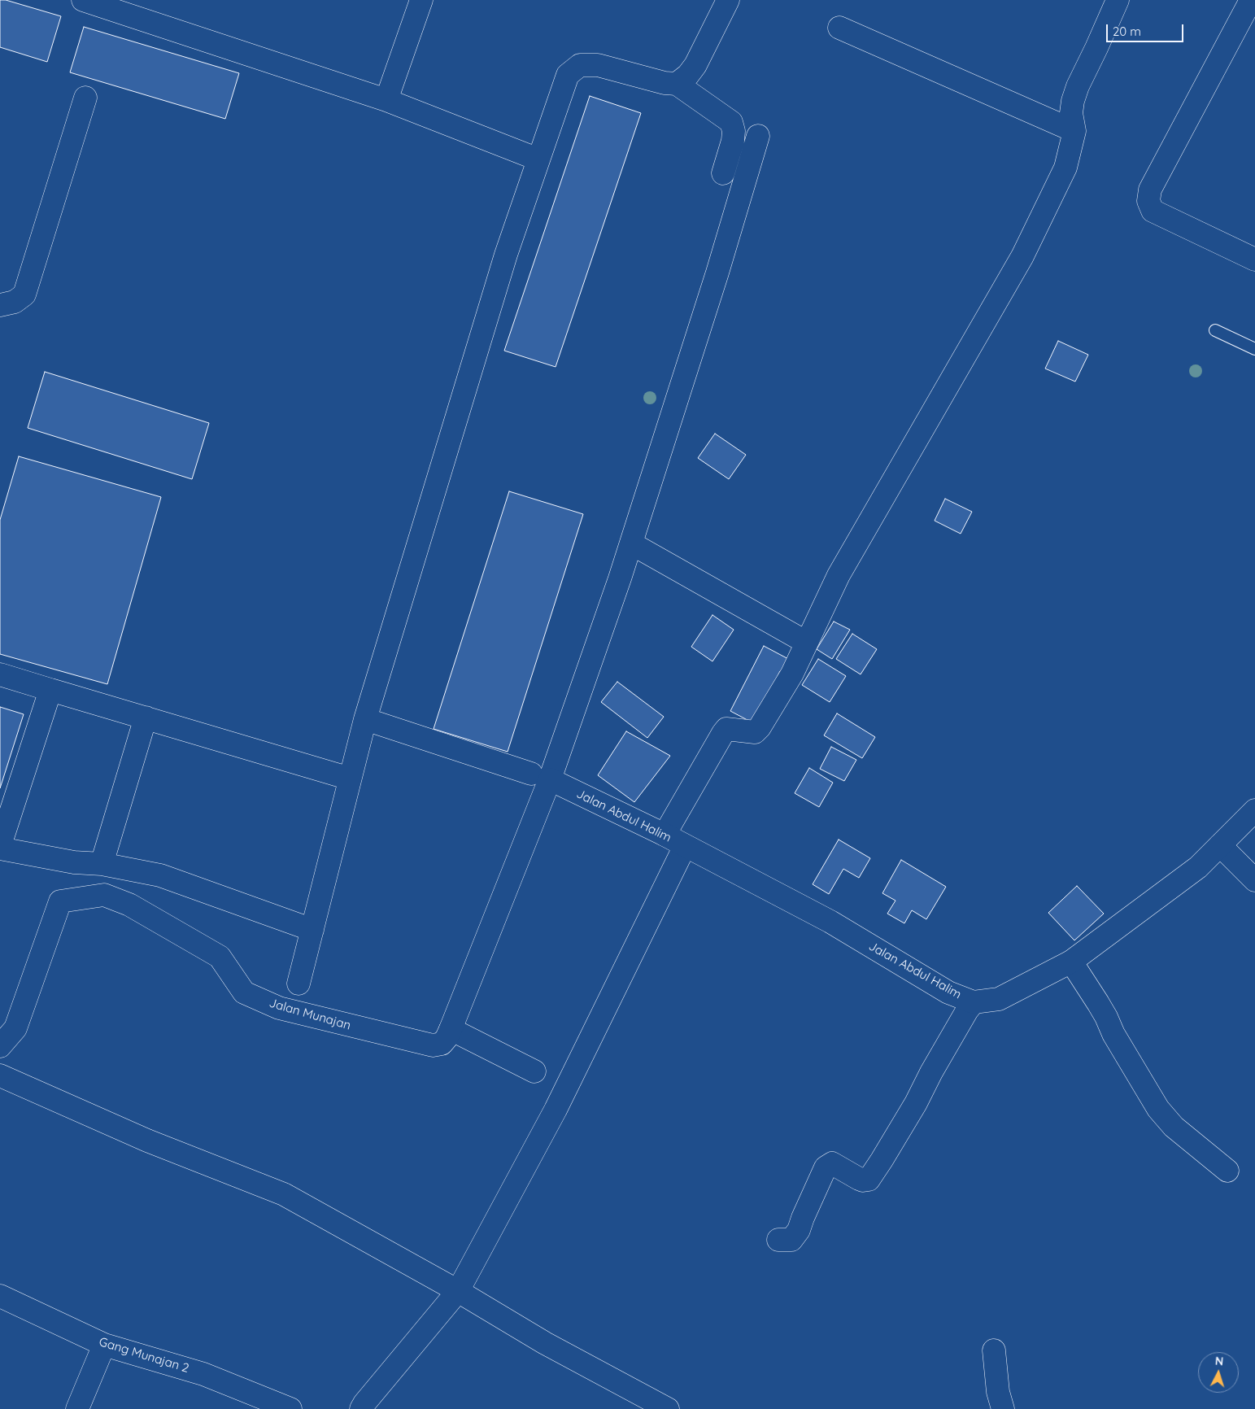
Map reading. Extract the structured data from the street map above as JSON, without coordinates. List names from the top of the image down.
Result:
{
  "streets": {
    "street": ["Jalan Abdul Halim", "Jalan Munajan", "Gang Munajan 2"]
  },
  "crossings": [
    ["Jalan Abdul Halim", "Jalan Munajan"]
  ],
  "scale_bar": "20 m",
  "north": "top"
}
